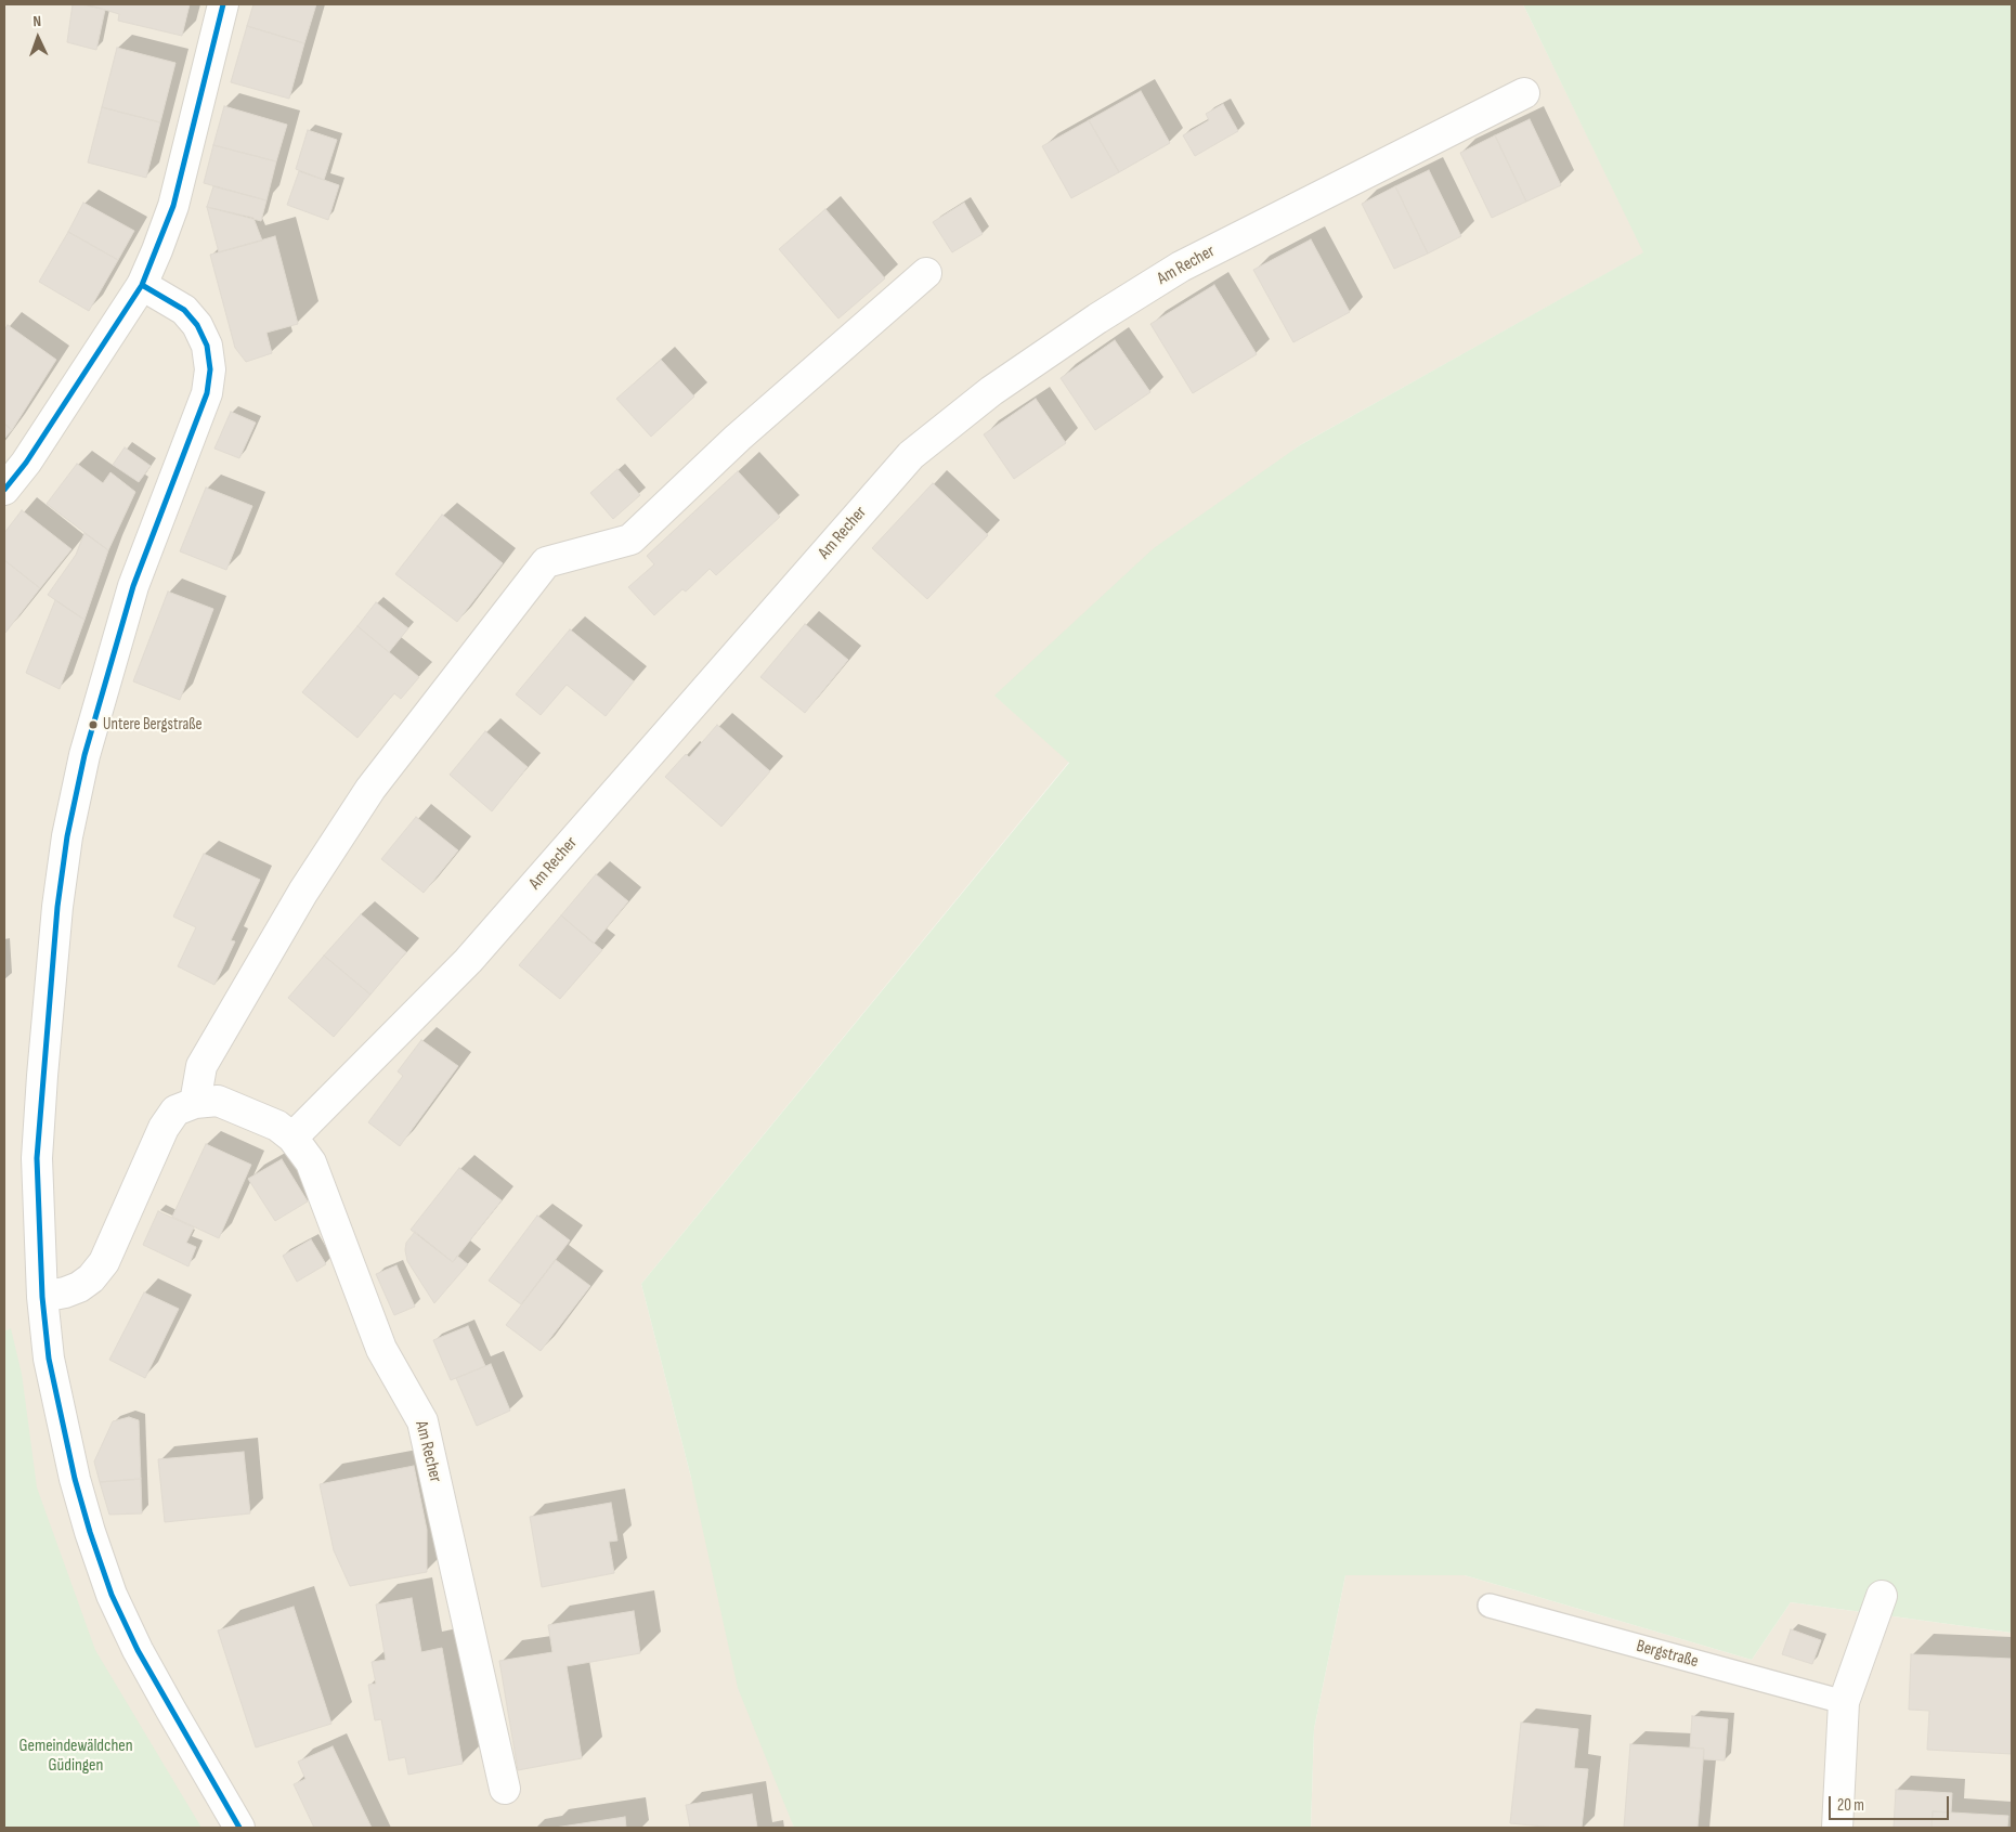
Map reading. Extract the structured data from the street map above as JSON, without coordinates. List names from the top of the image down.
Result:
{
  "streets": {
    "street": ["Am Recher"],
    "lane": ["Bergstraße"]
  },
  "parks": ["Gemeindewäldchen Güdingen"],
  "places": ["Untere Bergstraße"],
  "scale_bar": "20 m",
  "north": "top"
}
